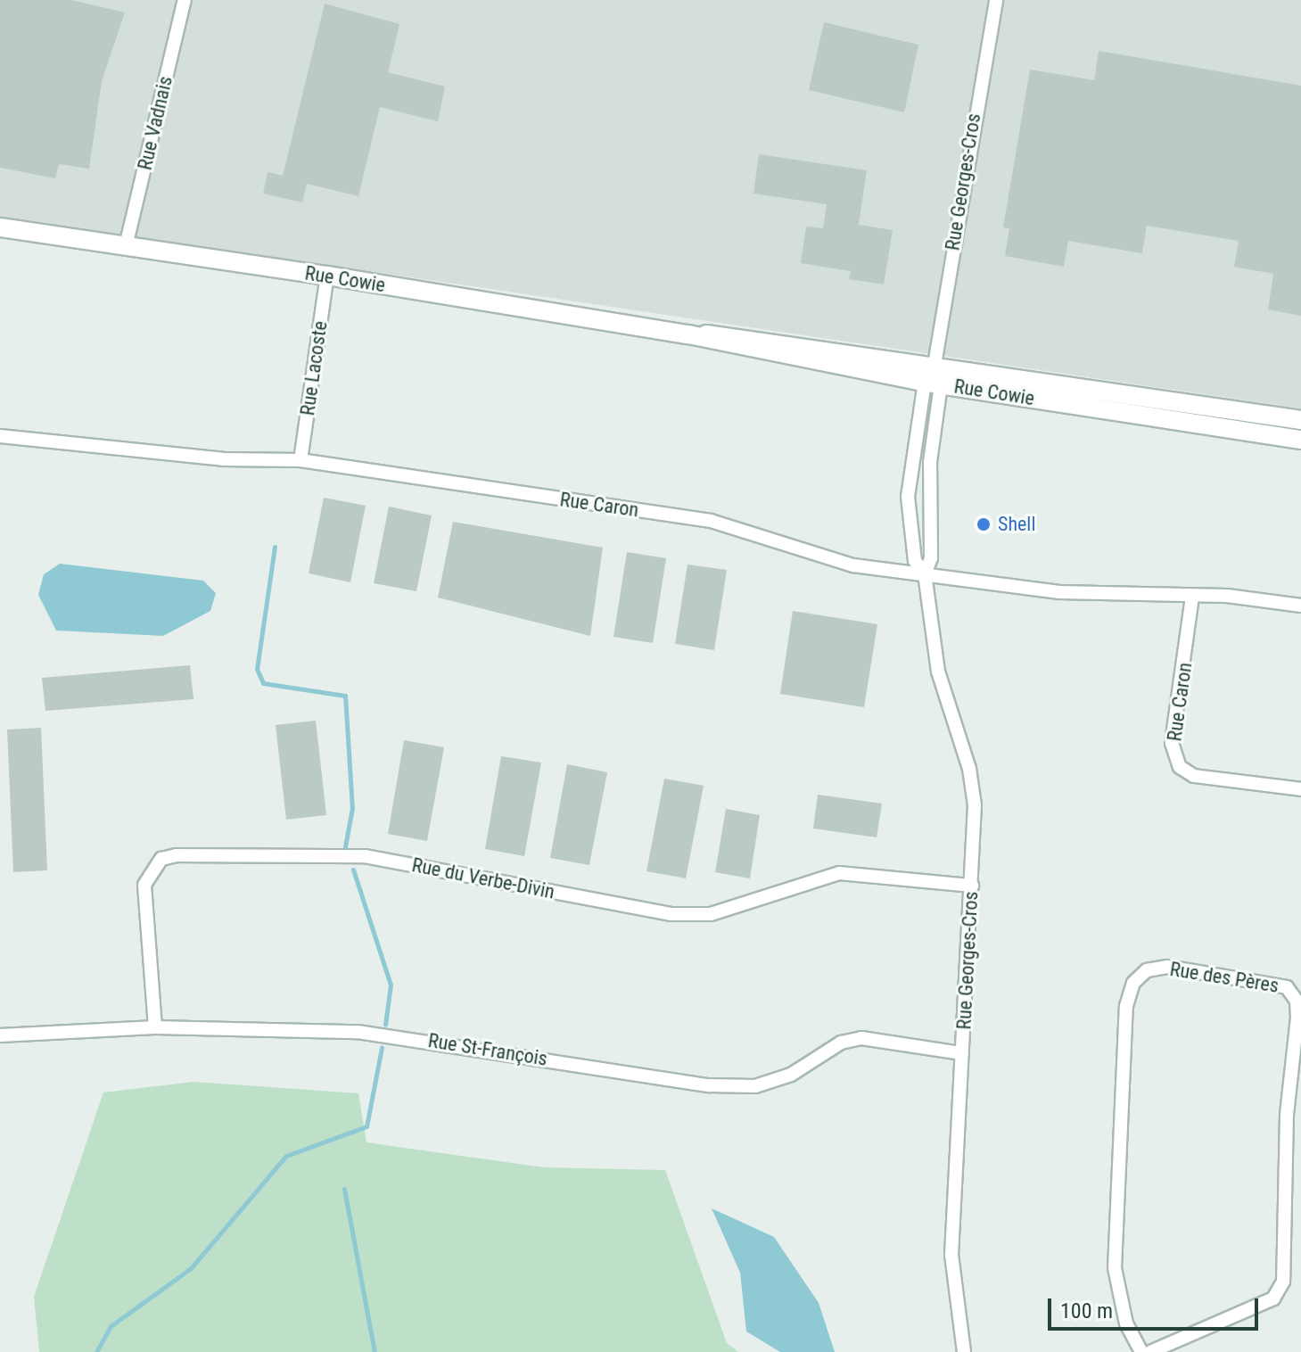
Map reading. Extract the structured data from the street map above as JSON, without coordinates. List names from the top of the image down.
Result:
{
  "streets": {
    "main road": ["Rue Cowie"],
    "street": [
      "Rue Vadnais",
      "Rue Georges-Cros",
      "Rue Lacoste",
      "Rue Caron",
      "Rue du Verbe-Divin",
      "Rue des Pères",
      "Rue St-François"
    ]
  },
  "crossings": [
    ["Rue Vadnais", "Rue Cowie"],
    ["Rue Georges-Cros", "Rue Cowie"],
    ["Rue Georges-Cros", "Rue Caron"],
    ["Rue Georges-Cros", "Rue du Verbe-Divin"],
    ["Rue Georges-Cros", "Rue St-François"],
    ["Rue Cowie", "Rue Lacoste"],
    ["Rue Lacoste", "Rue Caron"],
    ["Rue du Verbe-Divin", "Rue St-François"]
  ],
  "places": ["Shell"],
  "scale_bar": "100 m"
}
